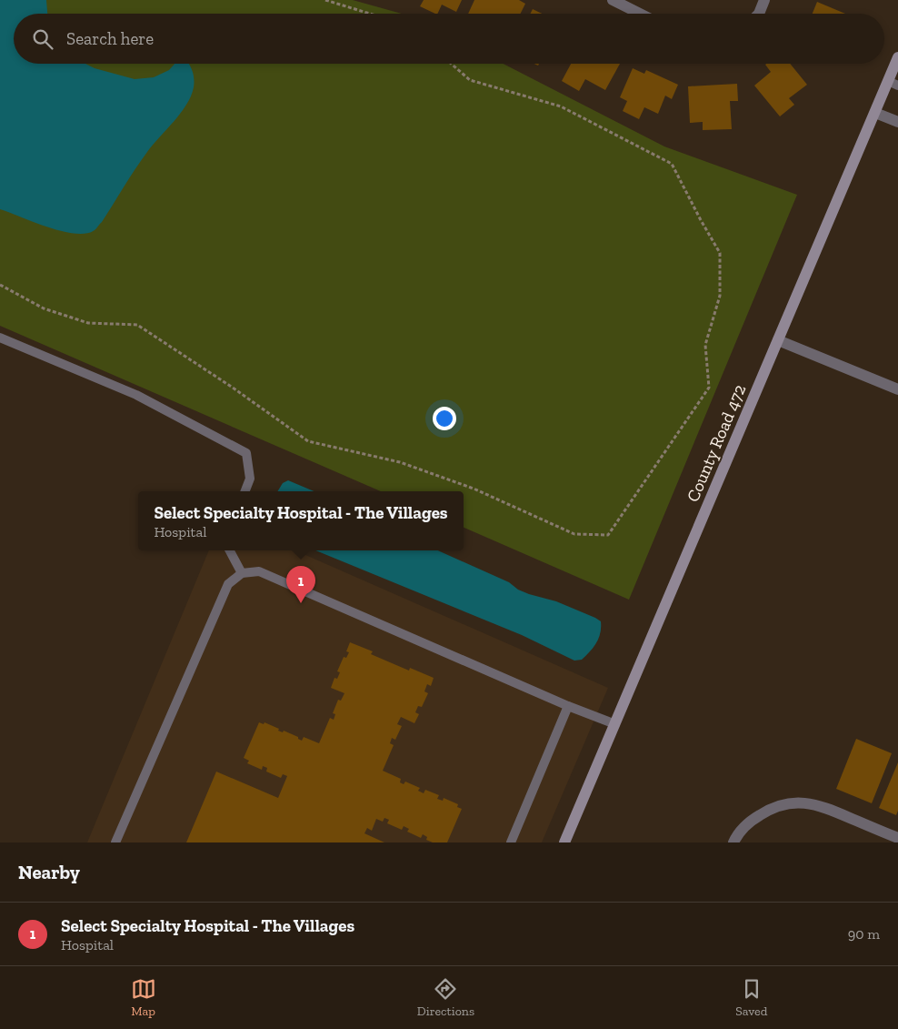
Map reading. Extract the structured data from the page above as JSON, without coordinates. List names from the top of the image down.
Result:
{
  "streets": {
    "street": ["County Road 472"]
  },
  "page": {
    "search": "Search here",
    "popup": ["Select Specialty Hospital - The Villages", "Hospital"],
    "pins": "1",
    "heading": "Nearby",
    "list": [
      {
        "mark": "1",
        "name": "Select Specialty Hospital - The Villages",
        "note": "Hospital",
        "value": "90 m"
      }
    ],
    "nav": ["Map", "Directions", "Saved"]
  }
}
